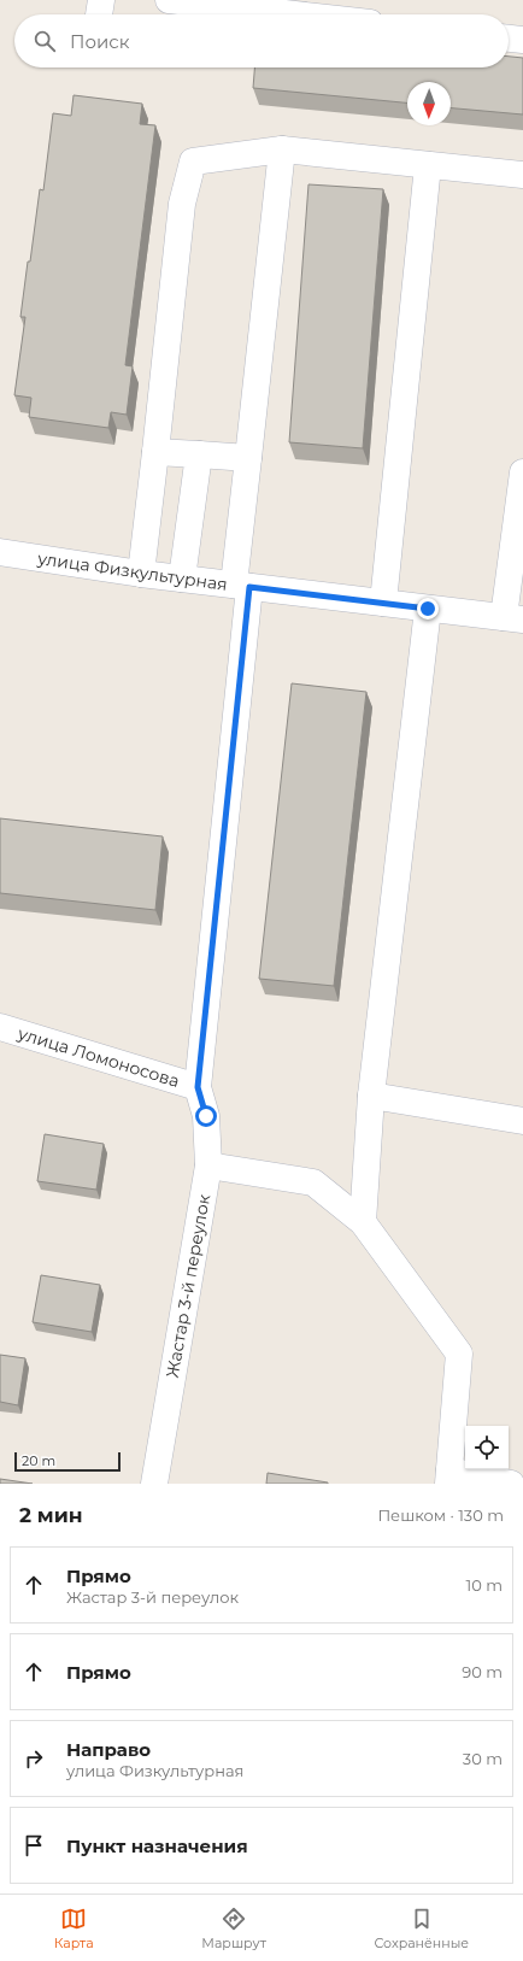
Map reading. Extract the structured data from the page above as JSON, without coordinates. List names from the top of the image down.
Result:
{
  "streets": {
    "street": ["улица Физкультурная", "улица Ломоносова", "Жастар 3-й переулок"]
  },
  "crossings": [
    ["улица Ломоносова", "Жастар 3-й переулок"]
  ],
  "scale_bar": "20 m",
  "north": "bottom",
  "page": {
    "search": "Поиск",
    "scale": "20 m",
    "heading": ["2 мин", "Пешком · 130 m"],
    "list": [
      ["Прямо", "Жастар 3-й переулок", "10 m"],
      ["Прямо", "90 m"],
      ["Направо", "улица Физкультурная", "30 m"],
      "Пункт назначения"
    ],
    "nav": ["Карта", "Маршрут", "Сохранённые"]
  }
}
